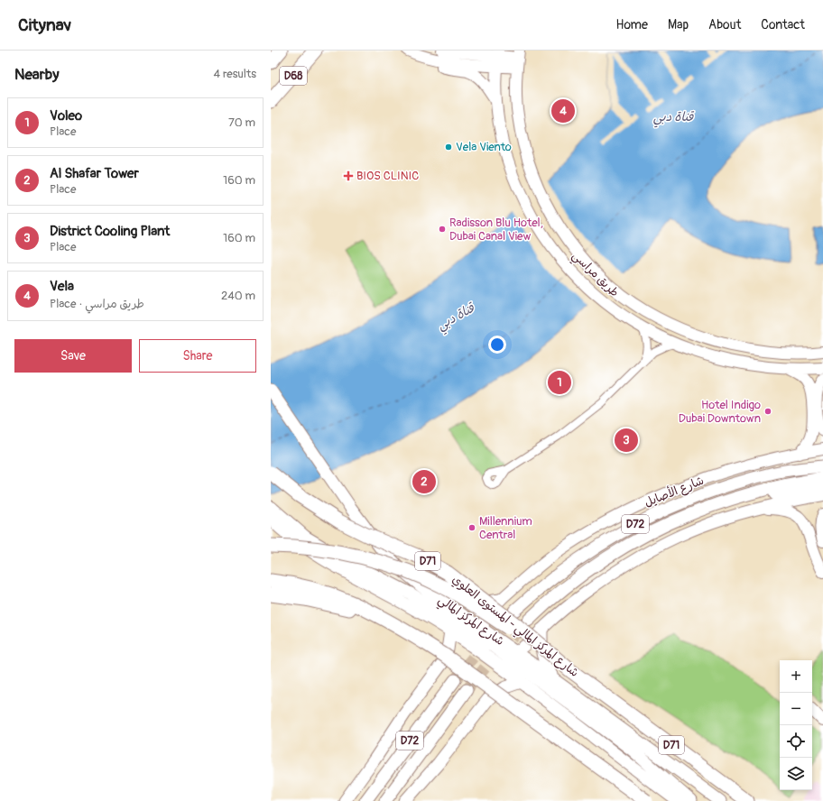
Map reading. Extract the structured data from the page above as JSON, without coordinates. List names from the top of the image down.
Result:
{
  "streets": {
    "highway": ["D68", "D71", "شارع المركز المالي - المستوى العلوي"],
    "main road": ["شارع الأصايل", "D72", "شارع المركز المالي"],
    "street": ["طريق مراسي"]
  },
  "crossings": [
    ["شارع الأصايل", "شارع المركز المالي"]
  ],
  "water": ["قناة دبي"],
  "places": {
    "other": [
      "Vela Viento",
      "Radisson Blu Hotel, Dubai Canal View",
      "Hotel Indigo Dubai Downtown",
      "Millennium Central"
    ],
    "health": ["BIOS CLINIC"]
  },
  "page": {
    "header": "Citynav",
    "nav": [
      "Home",
      "Map",
      "About",
      "Contact"
    ],
    "heading": ["Nearby", "4 results"],
    "list": [
      {
        "mark": "1",
        "name": "Voleo",
        "note": "Place",
        "value": "70 m"
      },
      {
        "mark": "2",
        "name": "Al Shafar Tower",
        "note": "Place",
        "value": "160 m"
      },
      {
        "mark": "3",
        "name": "District Cooling Plant",
        "note": "Place",
        "value": "160 m"
      },
      {
        "mark": "4",
        "name": "Vela",
        "note": "Place · طريق مراسي",
        "value": "240 m"
      }
    ],
    "pins": [
      "4",
      "1",
      "3",
      "2"
    ],
    "buttons": ["Save", "Share"],
    "map_buttons": ["+", "−"]
  }
}
